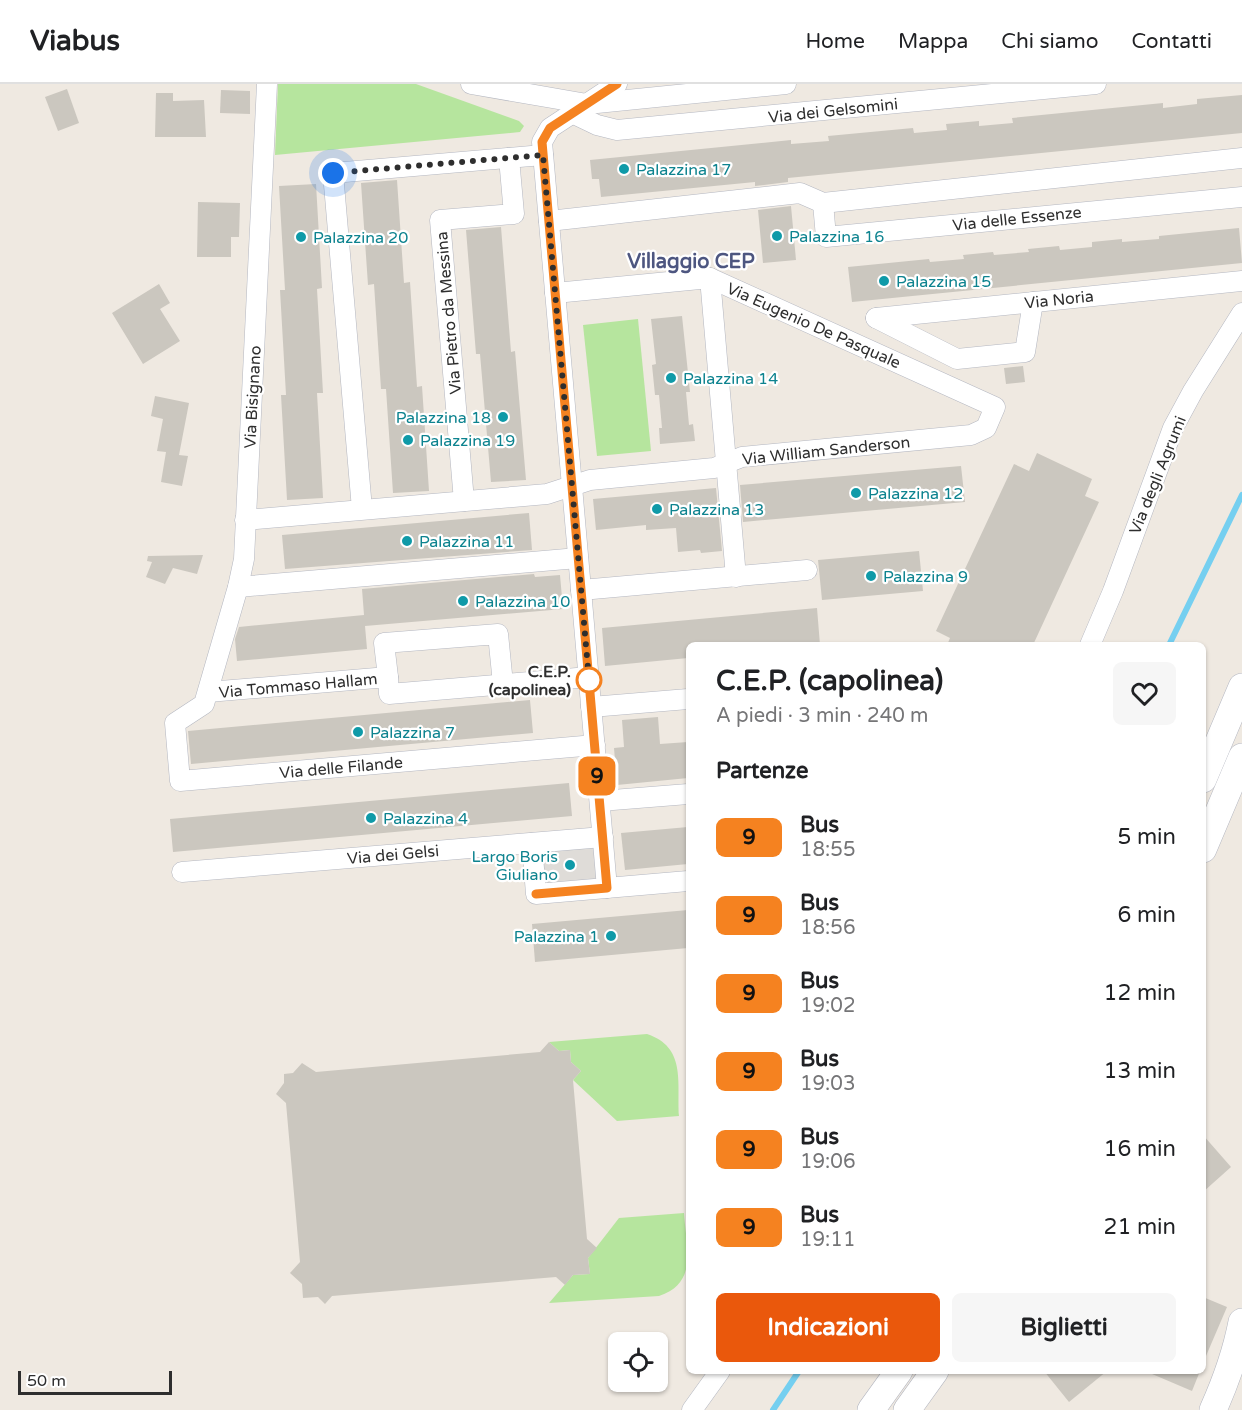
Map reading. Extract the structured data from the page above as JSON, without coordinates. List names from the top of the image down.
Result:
{
  "streets": {
    "street": [
      "Via dei Gelsomini",
      "Via delle Essenze",
      "Via Noria",
      "Via Pietro da Messina",
      "Via Eugenio De Pasquale",
      "Via Bisignano",
      "Via William Sanderson",
      "Via degli Agrumi",
      "Via Tommaso Hallam",
      "Via delle Filande",
      "Via dei Gelsi"
    ]
  },
  "crossings": [
    ["Via Pietro da Messina", "Via William Sanderson"],
    ["Via Eugenio De Pasquale", "Via William Sanderson"],
    ["Via Bisignano", "Via William Sanderson"],
    ["Via Bisignano", "Via Tommaso Hallam"],
    ["Via Bisignano", "Via delle Filande"],
    ["Via Tommaso Hallam", "Via delle Filande"]
  ],
  "districts": ["Villaggio CEP"],
  "places": [
    "Palazzina 17",
    "Palazzina 16",
    "Palazzina 20",
    "Palazzina 15",
    "Palazzina 14",
    "Palazzina 18",
    "Palazzina 19",
    "Palazzina 12",
    "Palazzina 13",
    "Palazzina 11",
    "Palazzina 9",
    "Palazzina 10",
    "C.E.P. (capolinea)",
    "Palazzina 7",
    "Palazzina 4",
    "Largo Boris Giuliano",
    "Palazzina 1"
  ],
  "lines": ["bus line 9"],
  "scale_bar": "50 m",
  "page": {
    "header": "Viabus",
    "nav": [
      "Home",
      "Mappa",
      "Chi siamo",
      "Contatti"
    ],
    "on_map": "9",
    "heading": [
      ["C.E.P. (capolinea)", "A piedi · 3 min · 240 m"],
      "Partenze"
    ],
    "list": [
      {
        "mark": "9",
        "name": "Bus",
        "note": "18:55",
        "value": "5 min"
      },
      {
        "mark": "9",
        "name": "Bus",
        "note": "18:56",
        "value": "6 min"
      },
      {
        "mark": "9",
        "name": "Bus",
        "note": "19:02",
        "value": "12 min"
      },
      {
        "mark": "9",
        "name": "Bus",
        "note": "19:03",
        "value": "13 min"
      },
      {
        "mark": "9",
        "name": "Bus",
        "note": "19:06",
        "value": "16 min"
      },
      {
        "mark": "9",
        "name": "Bus",
        "note": "19:11",
        "value": "21 min"
      }
    ],
    "buttons": ["Indicazioni", "Biglietti"],
    "scale": "50 m"
  }
}
